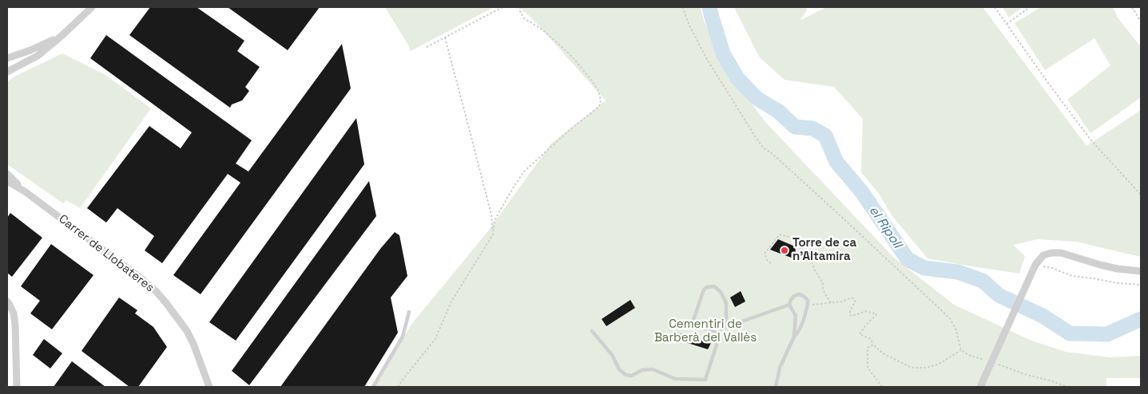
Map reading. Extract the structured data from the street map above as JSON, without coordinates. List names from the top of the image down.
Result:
{
  "streets": {
    "street": ["Carrer de Llobateres"]
  },
  "water": ["el Ripoll"],
  "parks": ["Cementiri de Barberà del Vallès"],
  "places": ["Torre de ca n'Altamira"]
}
